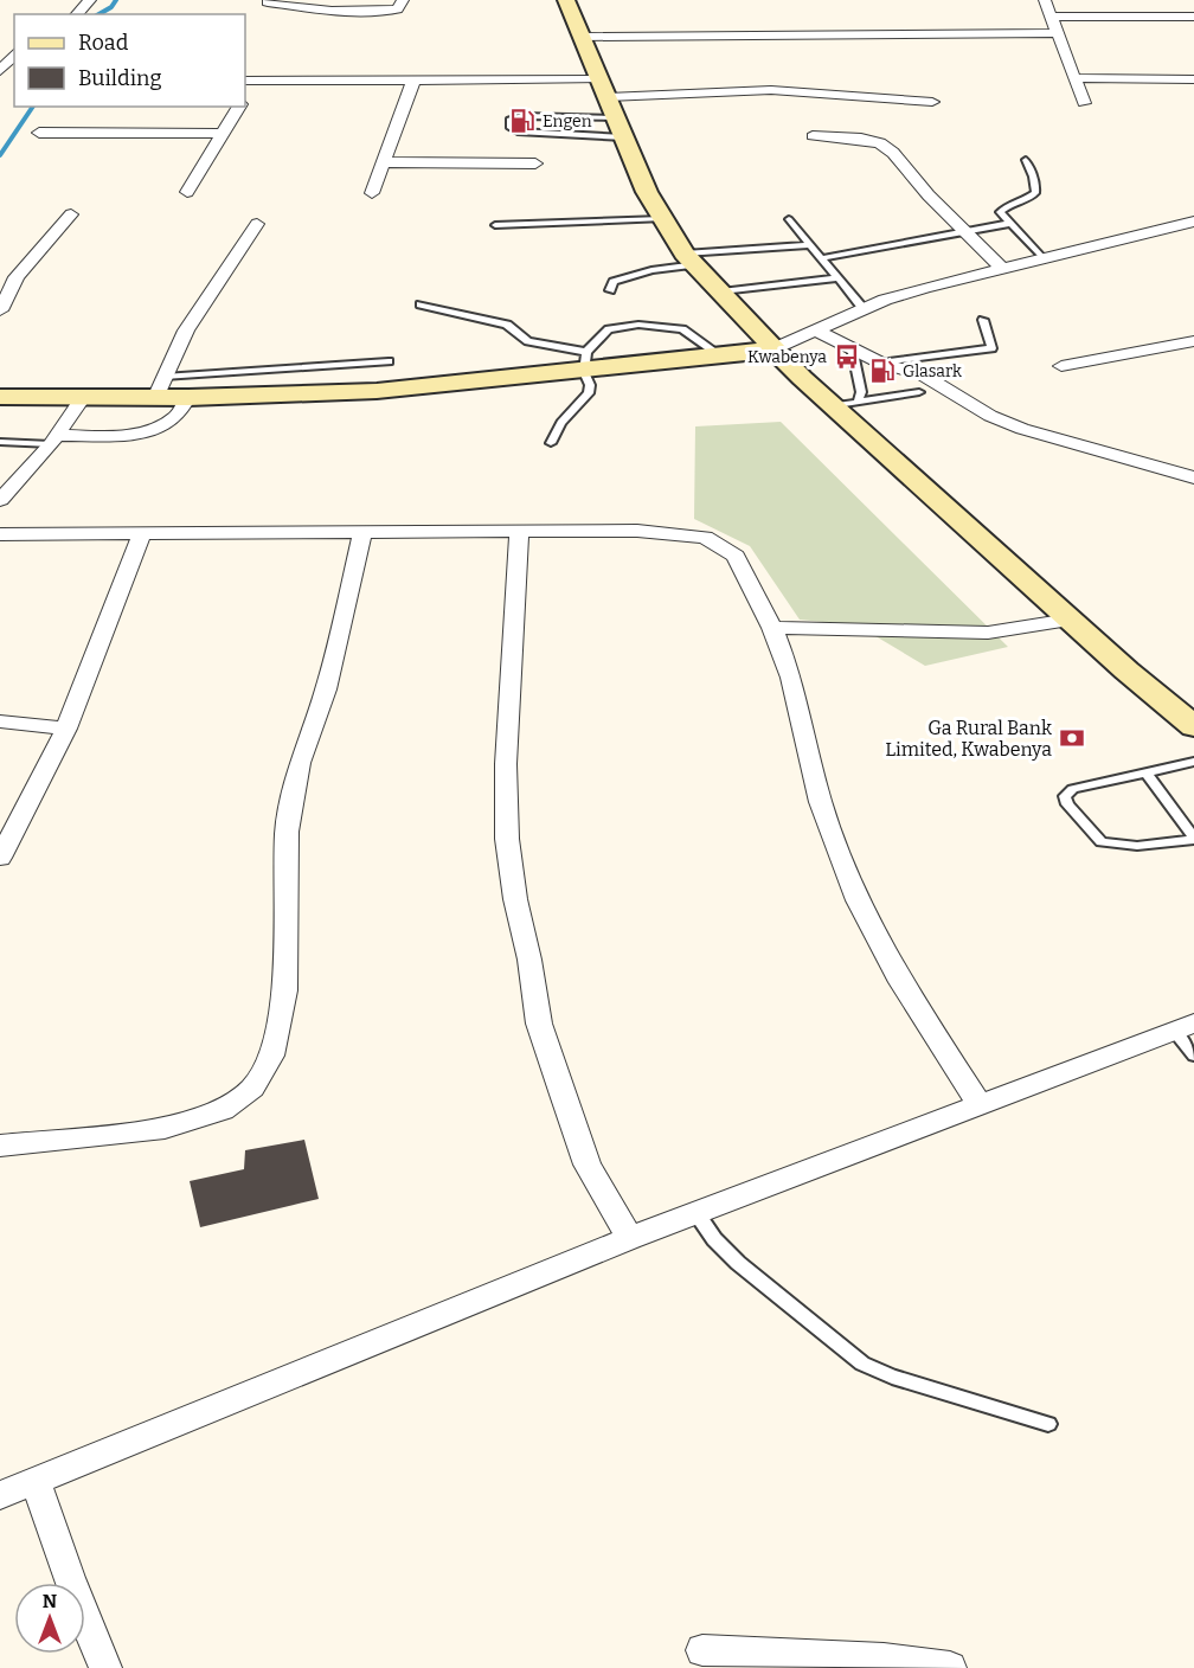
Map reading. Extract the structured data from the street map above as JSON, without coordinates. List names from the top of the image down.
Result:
{
  "places": {
    "fuel station": ["Engen", "Glasark"],
    "bus stop": ["Kwabenya"],
    "bank": ["Ga Rural Bank Limited, Kwabenya"]
  },
  "legend": ["Road", "Building"],
  "north": "top"
}
